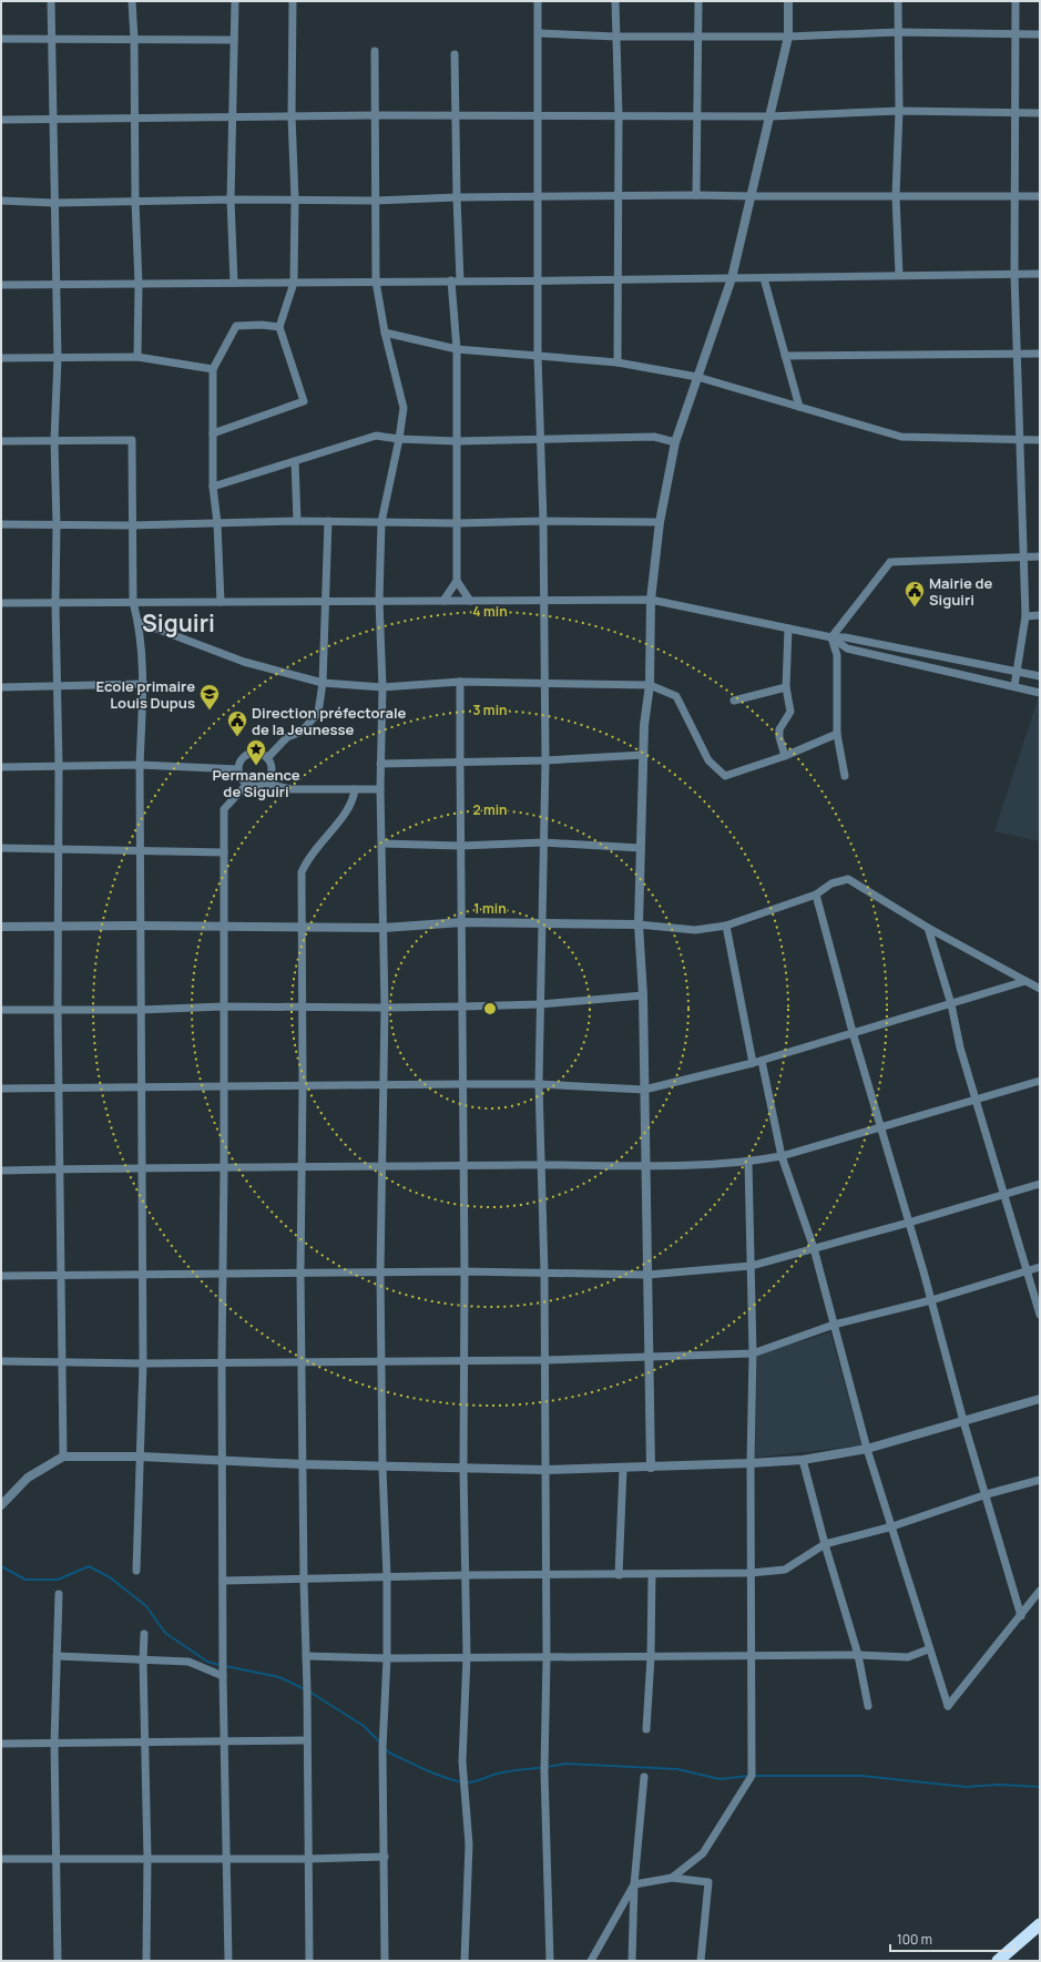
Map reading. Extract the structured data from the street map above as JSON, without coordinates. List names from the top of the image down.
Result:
{
  "districts": ["Siguiri"],
  "places": {
    "public building": ["Mairie de Siguiri", "Direction préfectorale de la Jeunesse"],
    "school or university": ["Ecole primaire Louis Dupus"],
    "place": ["Permanence de Siguiri"]
  },
  "scale_bar": "100 m",
  "rings": [
    "4 min",
    "3 min",
    "2 min",
    "1 min"
  ]
}
